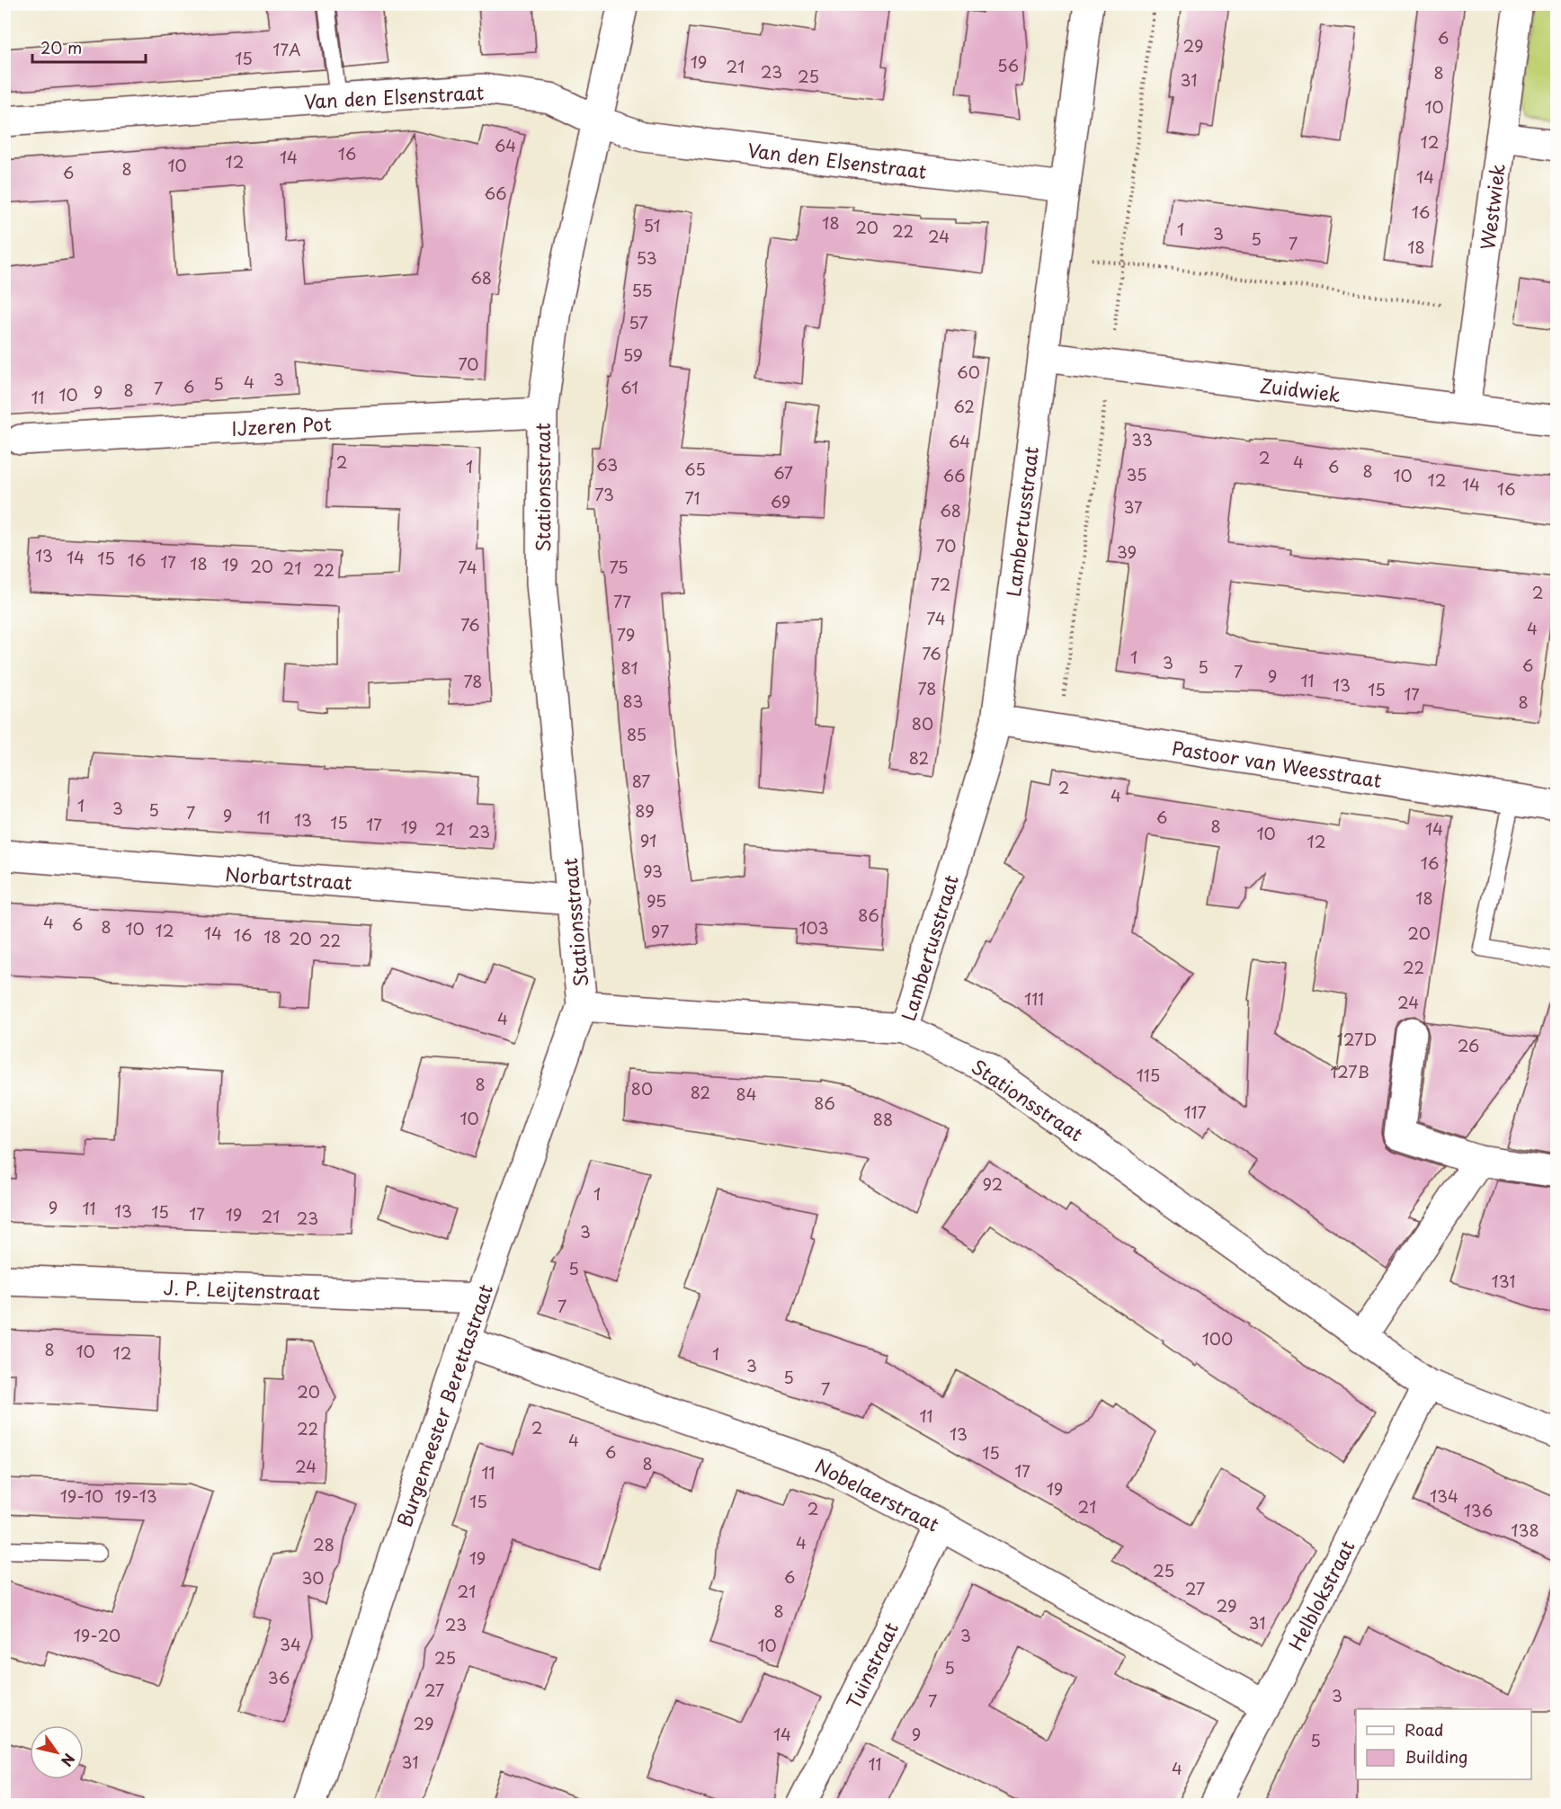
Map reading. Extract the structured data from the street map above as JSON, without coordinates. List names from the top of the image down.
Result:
{
  "streets": {
    "street": [
      "Van den Elsenstraat",
      "Westwiek",
      "Zuidwiek",
      "IJzeren Pot",
      "Stationsstraat",
      "Lambertusstraat",
      "Pastoor van Weesstraat",
      "Norbartstraat",
      "J. P. Leijtenstraat",
      "Burgemeester Berettastraat",
      "Nobelaerstraat",
      "Helblokstraat",
      "Tuinstraat"
    ]
  },
  "crossings": [
    ["Van den Elsenstraat", "Stationsstraat"],
    ["Van den Elsenstraat", "Lambertusstraat"],
    ["Westwiek", "Zuidwiek"],
    ["Zuidwiek", "Lambertusstraat"],
    ["IJzeren Pot", "Stationsstraat"],
    ["Stationsstraat", "Lambertusstraat"],
    ["Stationsstraat", "Norbartstraat"],
    ["Stationsstraat", "Burgemeester Berettastraat"],
    ["Stationsstraat", "Helblokstraat"],
    ["Lambertusstraat", "Pastoor van Weesstraat"],
    ["J. P. Leijtenstraat", "Burgemeester Berettastraat"],
    ["Burgemeester Berettastraat", "Nobelaerstraat"],
    ["Nobelaerstraat", "Helblokstraat"],
    ["Nobelaerstraat", "Tuinstraat"]
  ],
  "house_numbers": [
    "6",
    "29",
    "17A",
    "15",
    "19",
    "56",
    "21",
    "23",
    "8",
    "25",
    "31",
    "10",
    "12",
    "64",
    "16",
    "14",
    "12",
    "10",
    "8",
    "6",
    "14",
    "66",
    "16",
    "18",
    "51",
    "20",
    "1",
    "22",
    "3",
    "24",
    "5",
    "7",
    "18",
    "53",
    "68",
    "55",
    "57",
    "59",
    "70",
    "60",
    "3",
    "4",
    "5",
    "6",
    "61",
    "7",
    "8",
    "9",
    "10",
    "11",
    "62",
    "33",
    "64",
    "2",
    "2",
    "4",
    "63",
    "1",
    "6",
    "65",
    "8",
    "67",
    "35",
    "66",
    "10",
    "12",
    "14",
    "16",
    "73",
    "71",
    "69",
    "37",
    "68",
    "70",
    "39",
    "13",
    "14",
    "15",
    "16",
    "17",
    "18",
    "19",
    "20",
    "74",
    "75",
    "21",
    "22",
    "72",
    "2",
    "77",
    "74",
    "76",
    "4",
    "79",
    "76",
    "1",
    "3",
    "6",
    "5",
    "81",
    "7",
    "9",
    "11",
    "78",
    "13",
    "78",
    "15",
    "17",
    "83",
    "8",
    "80",
    "85",
    "82",
    "87",
    "2",
    "4",
    "1",
    "3",
    "5",
    "89",
    "7",
    "9",
    "11",
    "6",
    "13",
    "15",
    "17",
    "8",
    "19",
    "21",
    "14",
    "23",
    "10",
    "91",
    "12",
    "16",
    "93",
    "18",
    "95",
    "86",
    "4",
    "6",
    "8",
    "103",
    "10",
    "12",
    "97",
    "14",
    "20",
    "16",
    "18",
    "20",
    "22",
    "22",
    "111",
    "24",
    "4",
    "127D",
    "26",
    "127B",
    "115",
    "8",
    "80",
    "82",
    "84",
    "86",
    "117",
    "10",
    "88",
    "92",
    "1",
    "9",
    "11",
    "13",
    "15",
    "17",
    "19",
    "21",
    "23",
    "3",
    "5",
    "131",
    "7",
    "100",
    "8",
    "10",
    "12",
    "1",
    "3",
    "5",
    "7",
    "20",
    "11",
    "2",
    "22",
    "13",
    "4",
    "6",
    "15",
    "8",
    "24",
    "17",
    "11",
    "19",
    "19-10",
    "19-13",
    "134",
    "15",
    "21",
    "2",
    "136",
    "138",
    "4",
    "28",
    "19",
    "25",
    "6",
    "30",
    "27",
    "21",
    "29",
    "8",
    "31",
    "23",
    "19-20",
    "3",
    "34",
    "10",
    "25",
    "5",
    "36",
    "27",
    "3",
    "7",
    "29",
    "14",
    "9",
    "5",
    "31",
    "11",
    "4"
  ],
  "legend": ["Road", "Building"],
  "scale_bar": "20 m",
  "north": "bottom right"
}
